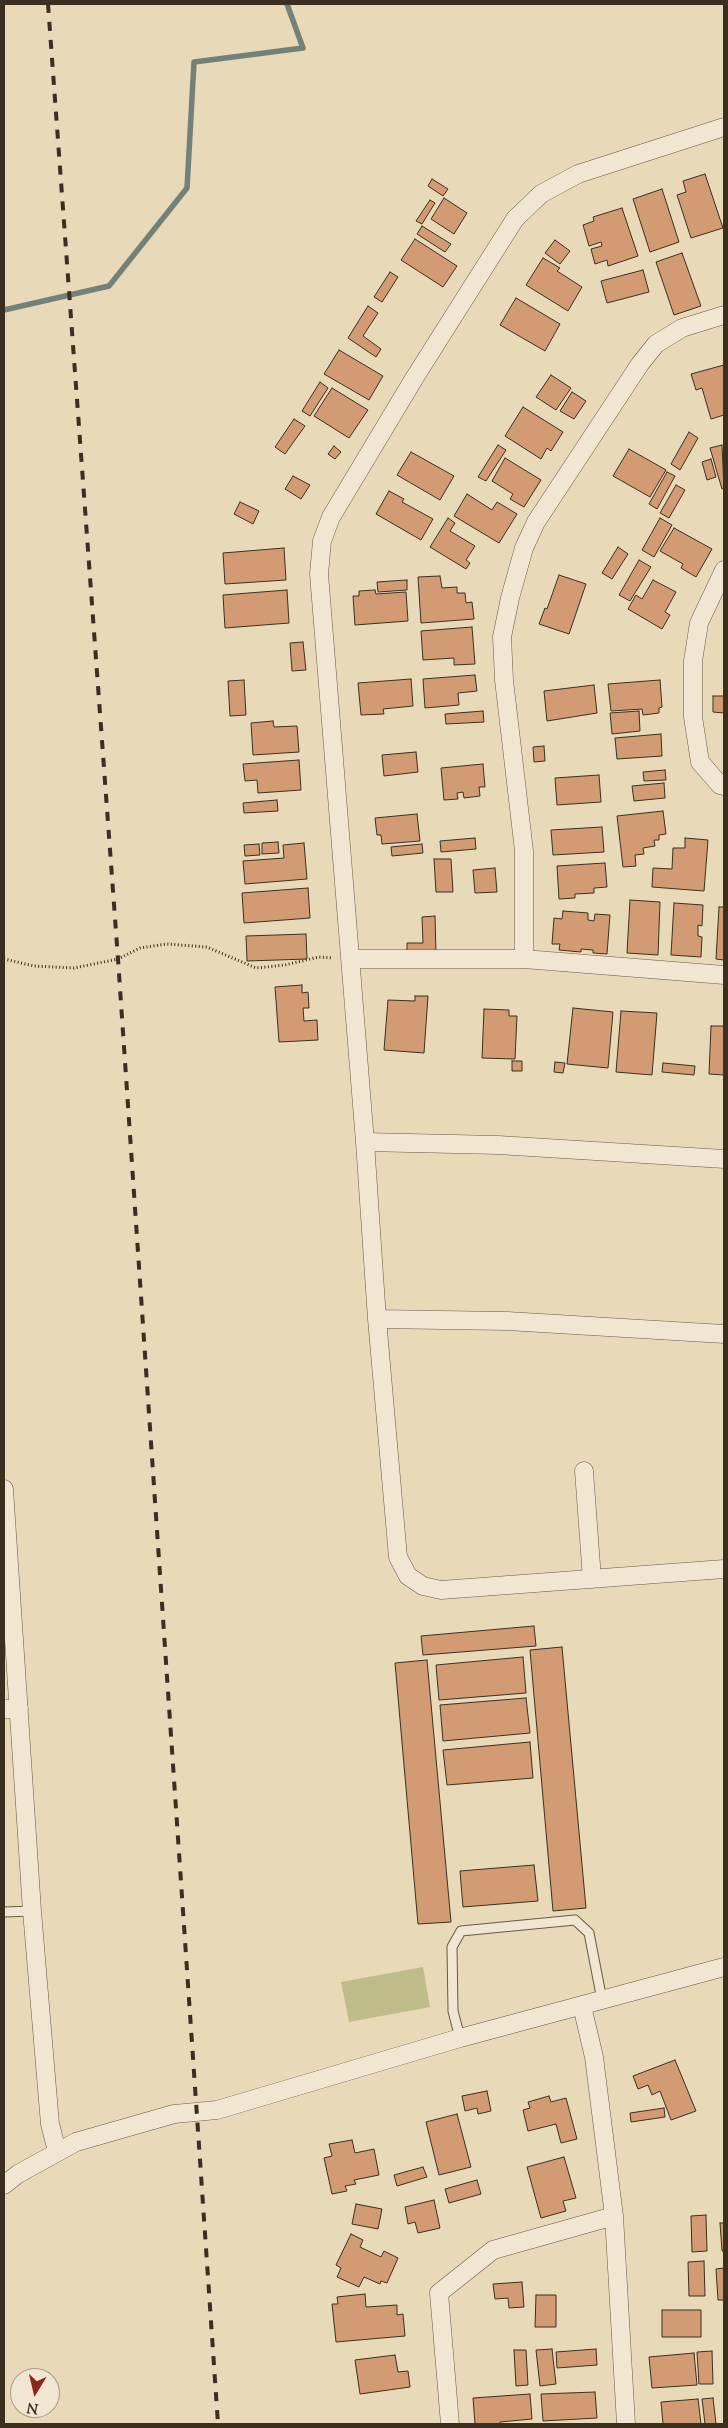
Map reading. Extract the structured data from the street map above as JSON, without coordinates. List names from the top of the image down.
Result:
{
  "north": "bottom"
}
